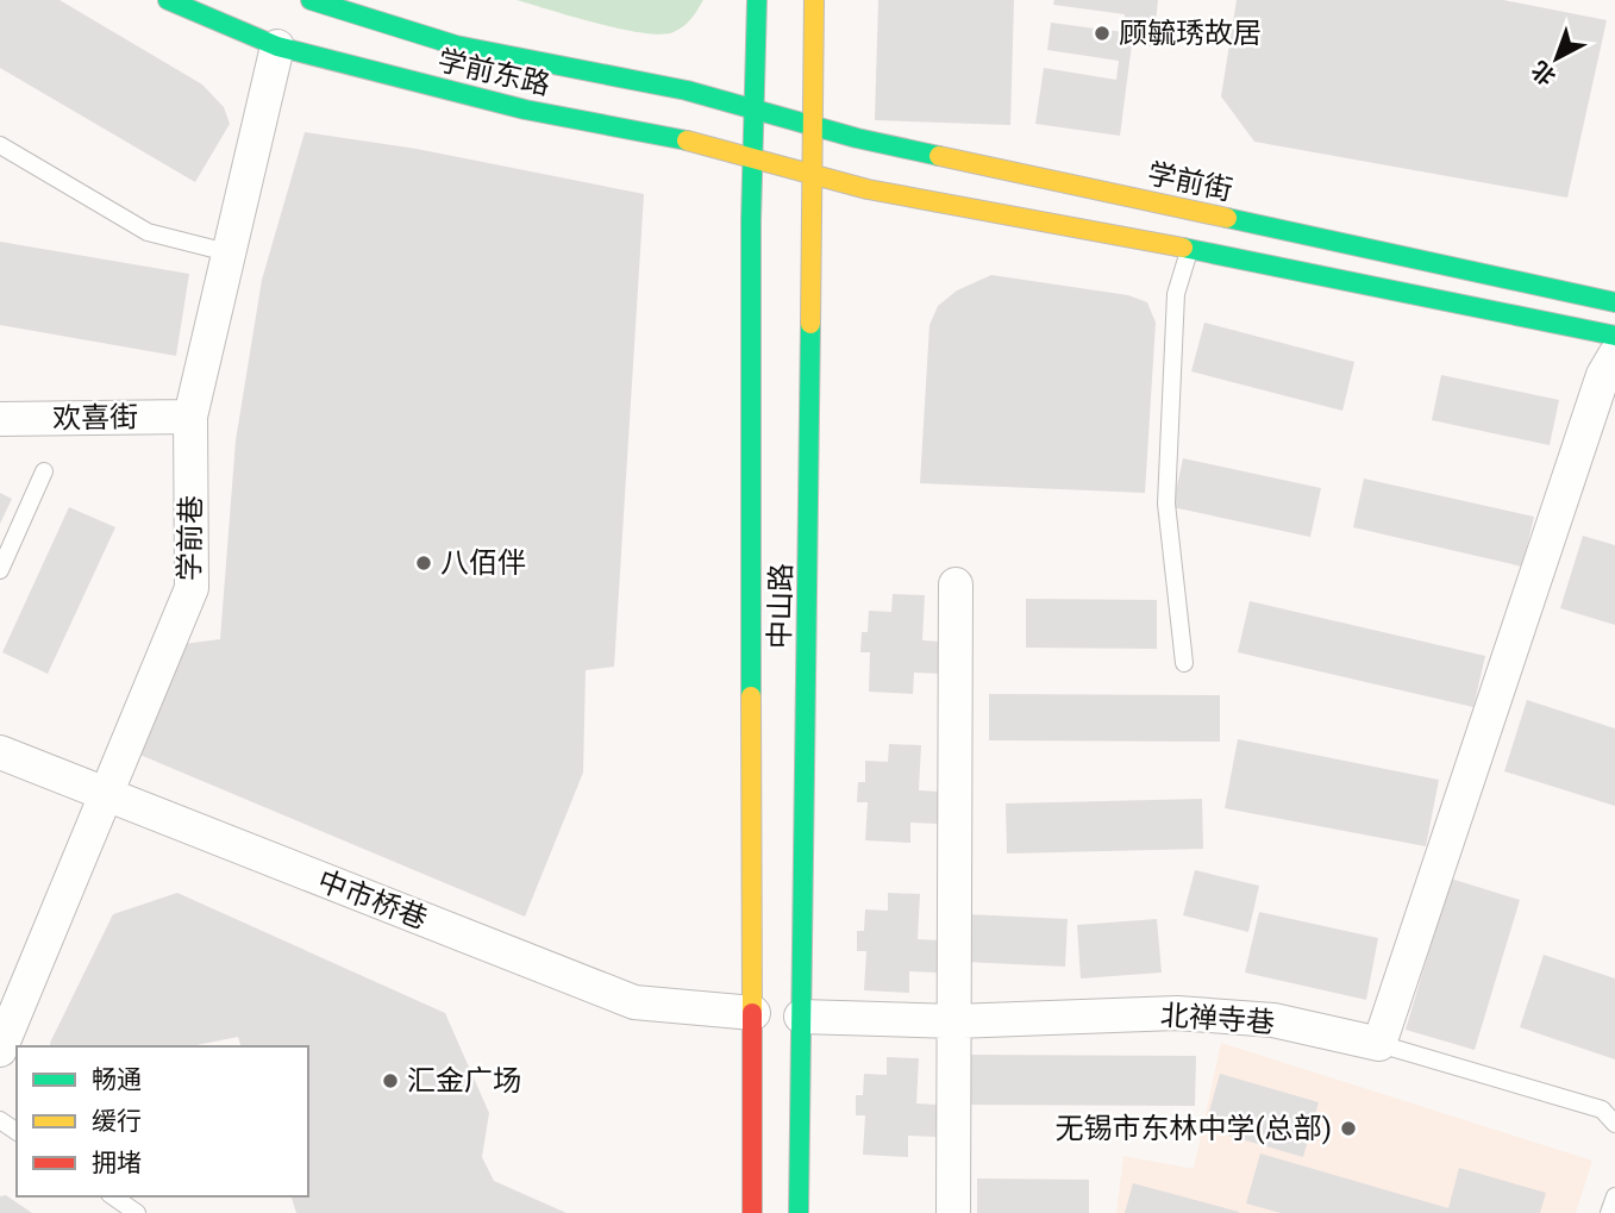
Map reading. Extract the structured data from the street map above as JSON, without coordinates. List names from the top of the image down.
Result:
{
  "streets": {
    "main road": ["学前东路", "学前街", "中山路"],
    "street": [
      "欢喜街",
      "学前巷",
      "中市桥巷",
      "北禅寺巷"
    ]
  },
  "crossings": [
    ["学前东路", "学前街"],
    ["学前东路", "学前巷"],
    ["学前东路", "中山路"],
    ["学前街", "中山路"],
    ["欢喜街", "学前巷"],
    ["学前巷", "中市桥巷"],
    ["中山路", "中市桥巷"],
    ["中山路", "北禅寺巷"]
  ],
  "places": [
    "顾毓琇故居",
    "八佰伴",
    "汇金广场",
    "无锡市东林中学(总部)"
  ],
  "legend": ["畅通", "缓行", "拥堵"],
  "north": "bottom left"
}
